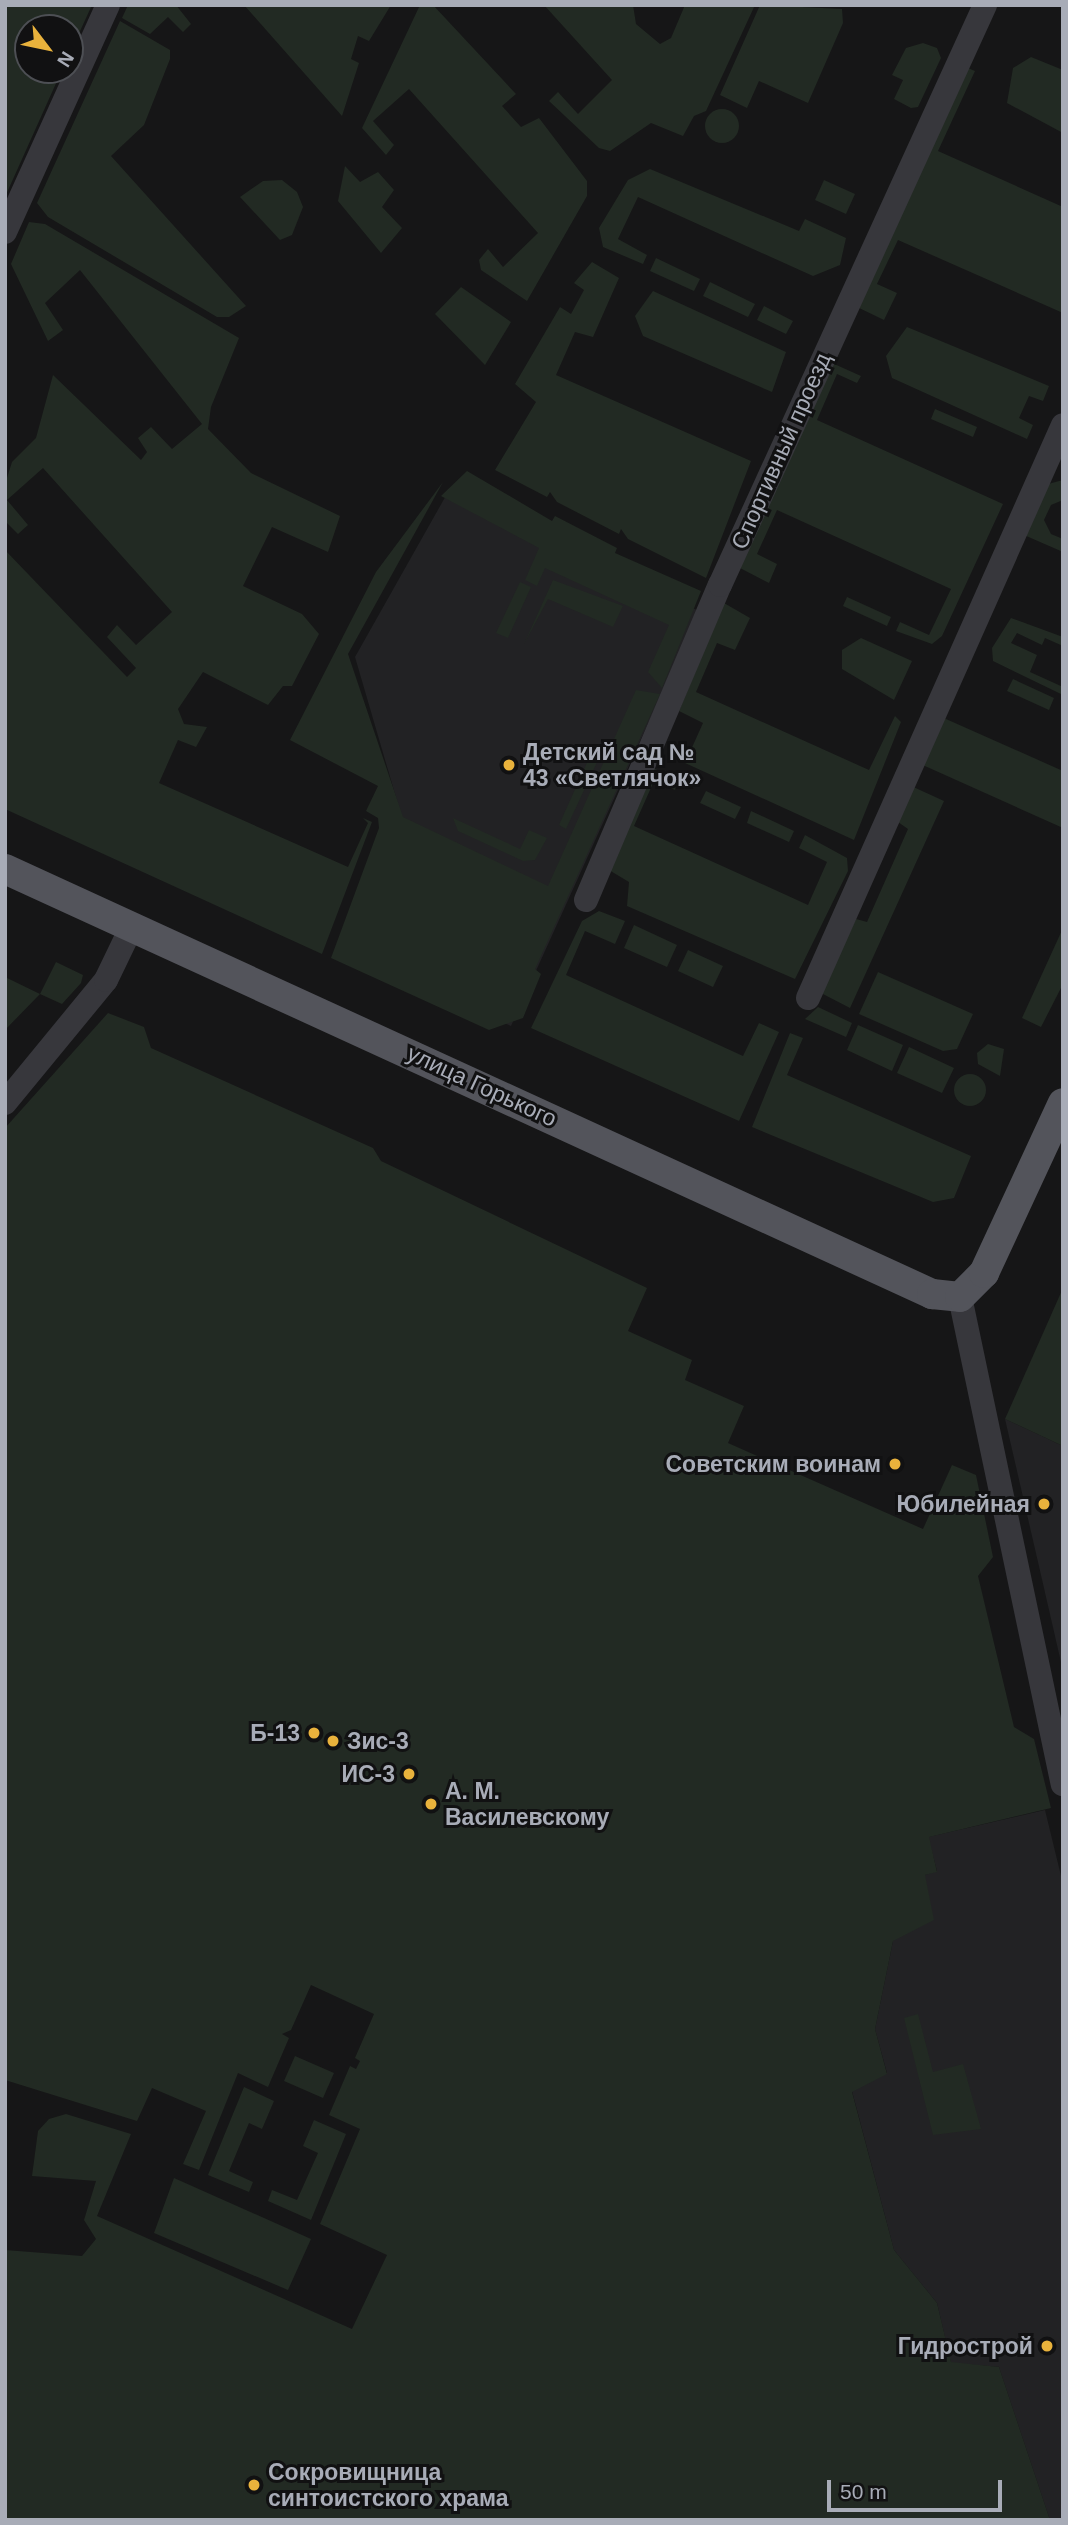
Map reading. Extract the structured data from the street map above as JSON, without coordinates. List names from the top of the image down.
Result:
{
  "streets": {
    "main road": ["улица Горького"],
    "street": ["Спортивный проезд"]
  },
  "places": [
    "Детский сад № 43 «Светлячок»",
    "Советским воинам",
    "Юбилейная",
    "Б-13",
    "Зис-3",
    "ИС-3",
    "А. М. Василевскому",
    "Гидрострой",
    "Сокровищница синтоистского храма"
  ],
  "scale_bar": "50 m",
  "north": "bottom right"
}
